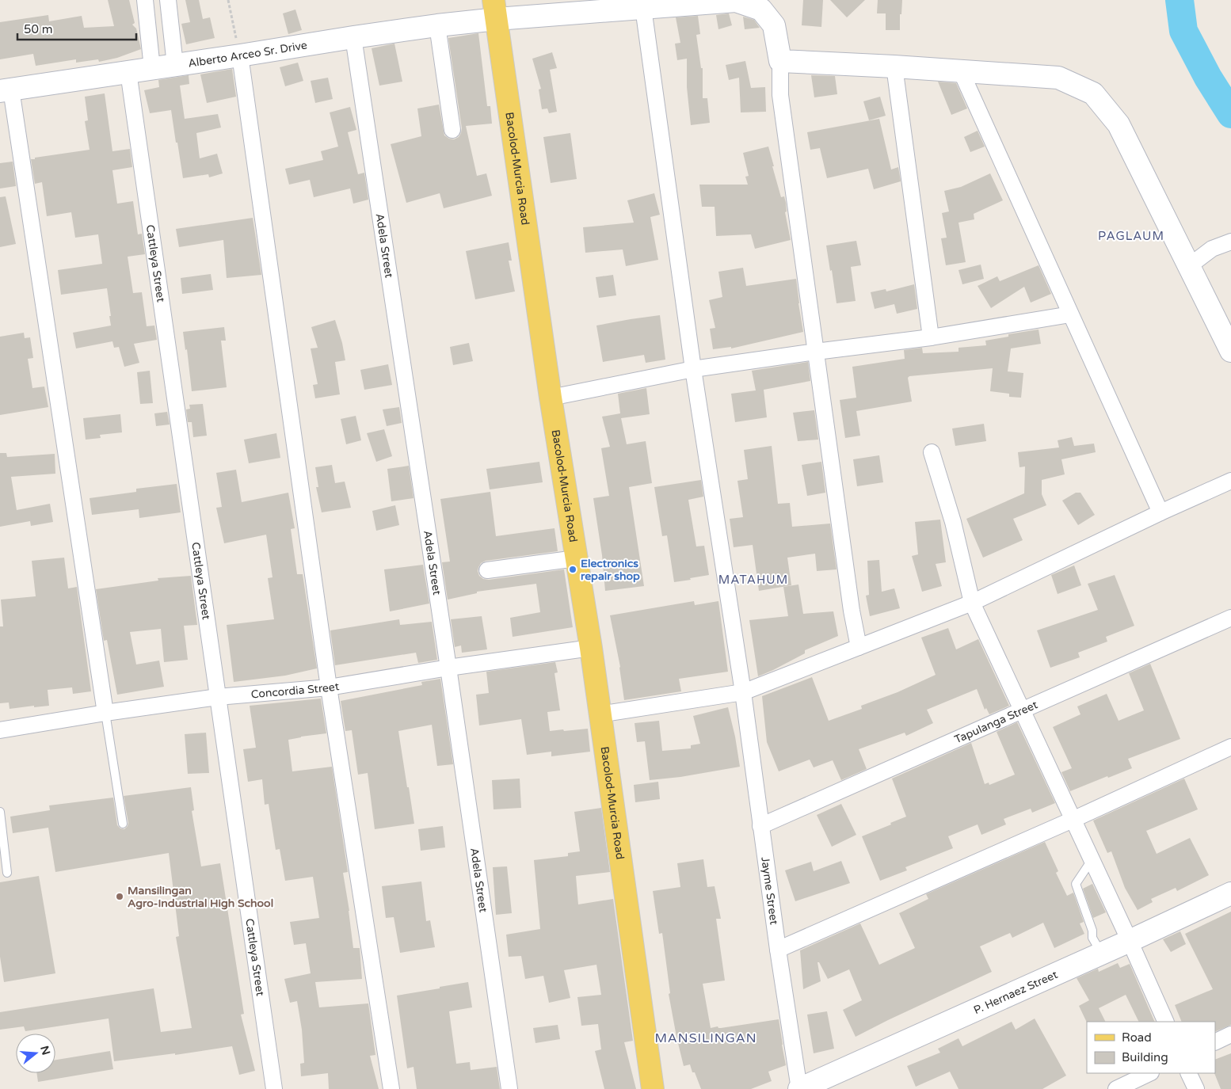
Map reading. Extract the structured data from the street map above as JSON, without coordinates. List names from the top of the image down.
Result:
{
  "streets": {
    "main road": ["Bacolod-Murcia Road"],
    "street": [
      "Alberto Arceo Sr. Drive",
      "Adela Street",
      "Cattleya Street",
      "Concordia Street",
      "Tapulanga Street",
      "Jayme Street",
      "P. Hernaez Street"
    ]
  },
  "crossings": [
    ["Alberto Arceo Sr. Drive", "Bacolod-Murcia Road"],
    ["Alberto Arceo Sr. Drive", "Adela Street"],
    ["Alberto Arceo Sr. Drive", "Cattleya Street"],
    ["Alberto Arceo Sr. Drive", "Jayme Street"],
    ["Bacolod-Murcia Road", "Concordia Street"],
    ["Adela Street", "Concordia Street"],
    ["Cattleya Street", "Concordia Street"],
    ["Tapulanga Street", "Jayme Street"],
    ["Jayme Street", "P. Hernaez Street"]
  ],
  "districts": ["PAGLAUM", "MATAHUM", "MANSILINGAN"],
  "places": ["Electronics repair shop", "Mansilingan Agro-Industrial High School"],
  "legend": ["Road", "Building"],
  "scale_bar": "50 m",
  "north": "right"
}
